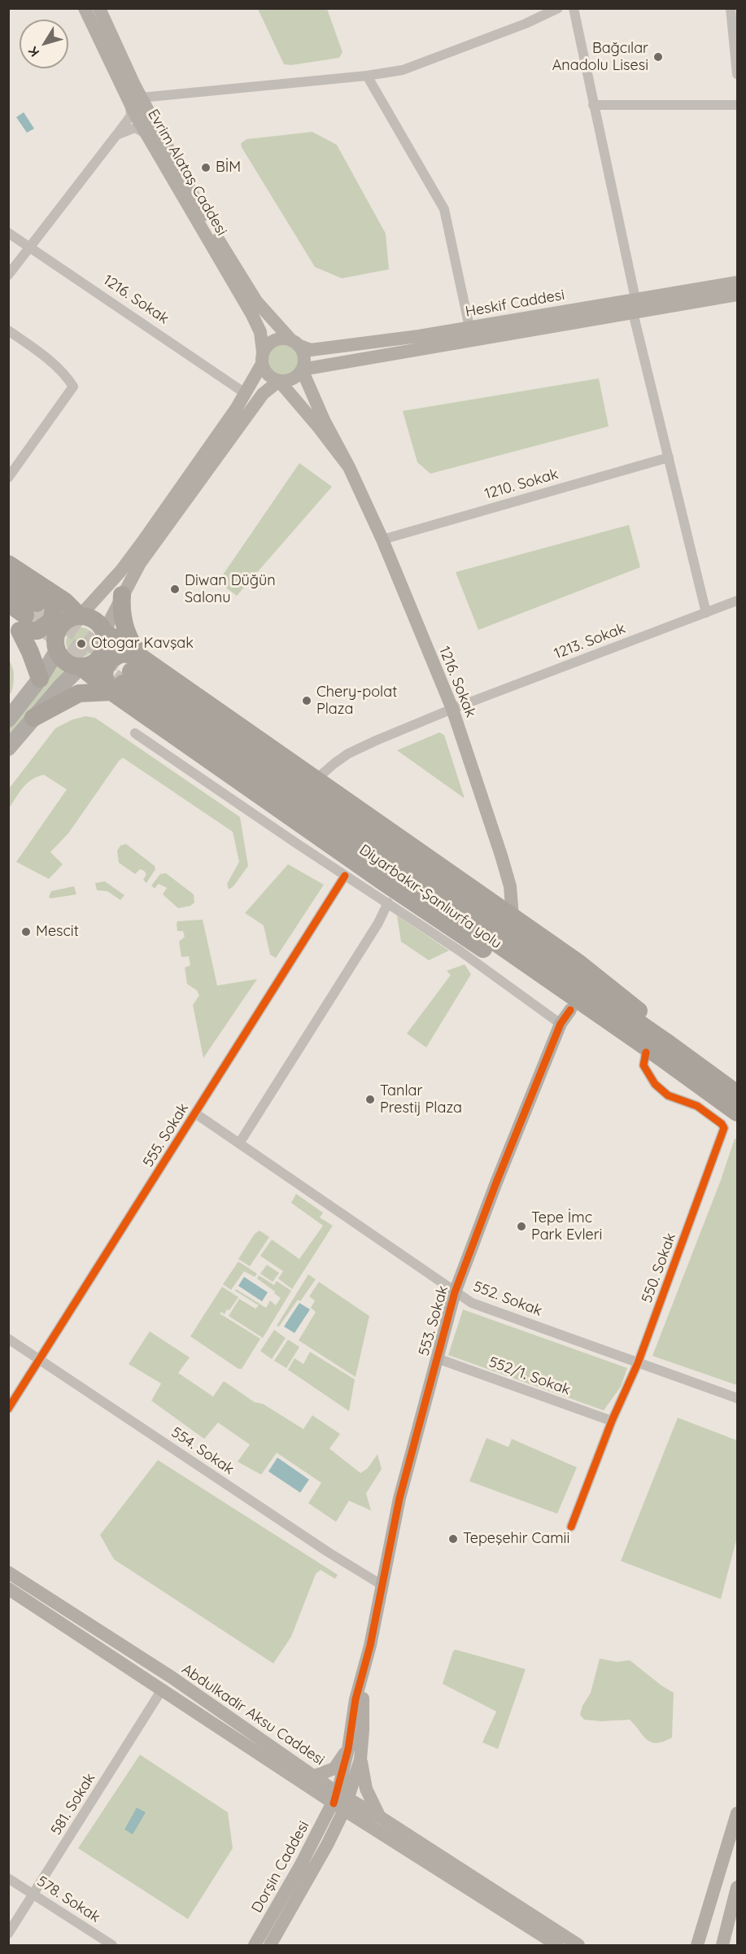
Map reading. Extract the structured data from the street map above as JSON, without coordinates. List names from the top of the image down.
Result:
{
  "streets": {
    "highway": ["Diyarbakır-Şanlıurfa yolu"],
    "main road": [
      "Evrim Alataş Caddesi",
      "1216. Sokak",
      "Heskif Caddesi",
      "553. Sokak",
      "Abdulkadir Aksu Caddesi",
      "Dorşin Caddesi"
    ],
    "street": [
      "1210. Sokak",
      "1213. Sokak",
      "555. Sokak",
      "550. Sokak",
      "552. Sokak",
      "552/1. Sokak",
      "554. Sokak",
      "581. Sokak",
      "578. Sokak"
    ]
  },
  "crossings": [
    ["Evrim Alataş Caddesi", "Heskif Caddesi"],
    ["1216. Sokak", "1210. Sokak"],
    ["1216. Sokak", "1213. Sokak"],
    ["Diyarbakır-Şanlıurfa yolu", "550. Sokak"],
    ["555. Sokak", "552. Sokak"],
    ["555. Sokak", "554. Sokak"],
    ["550. Sokak", "552. Sokak"],
    ["550. Sokak", "552/1. Sokak"],
    ["552. Sokak", "553. Sokak"],
    ["553. Sokak", "552/1. Sokak"],
    ["553. Sokak", "554. Sokak"],
    ["Abdulkadir Aksu Caddesi", "581. Sokak"],
    ["Abdulkadir Aksu Caddesi", "Dorşin Caddesi"],
    ["581. Sokak", "578. Sokak"]
  ],
  "places": [
    "Bağcılar Anadolu Lisesi",
    "BİM",
    "Diwan Düğün Salonu",
    "Otogar Kavşak",
    "Chery-polat Plaza",
    "Mescit",
    "Tanlar Prestij Plaza",
    "Tepe İmc Park Evleri",
    "Tepeşehir Camii"
  ],
  "north": "bottom left"
}
